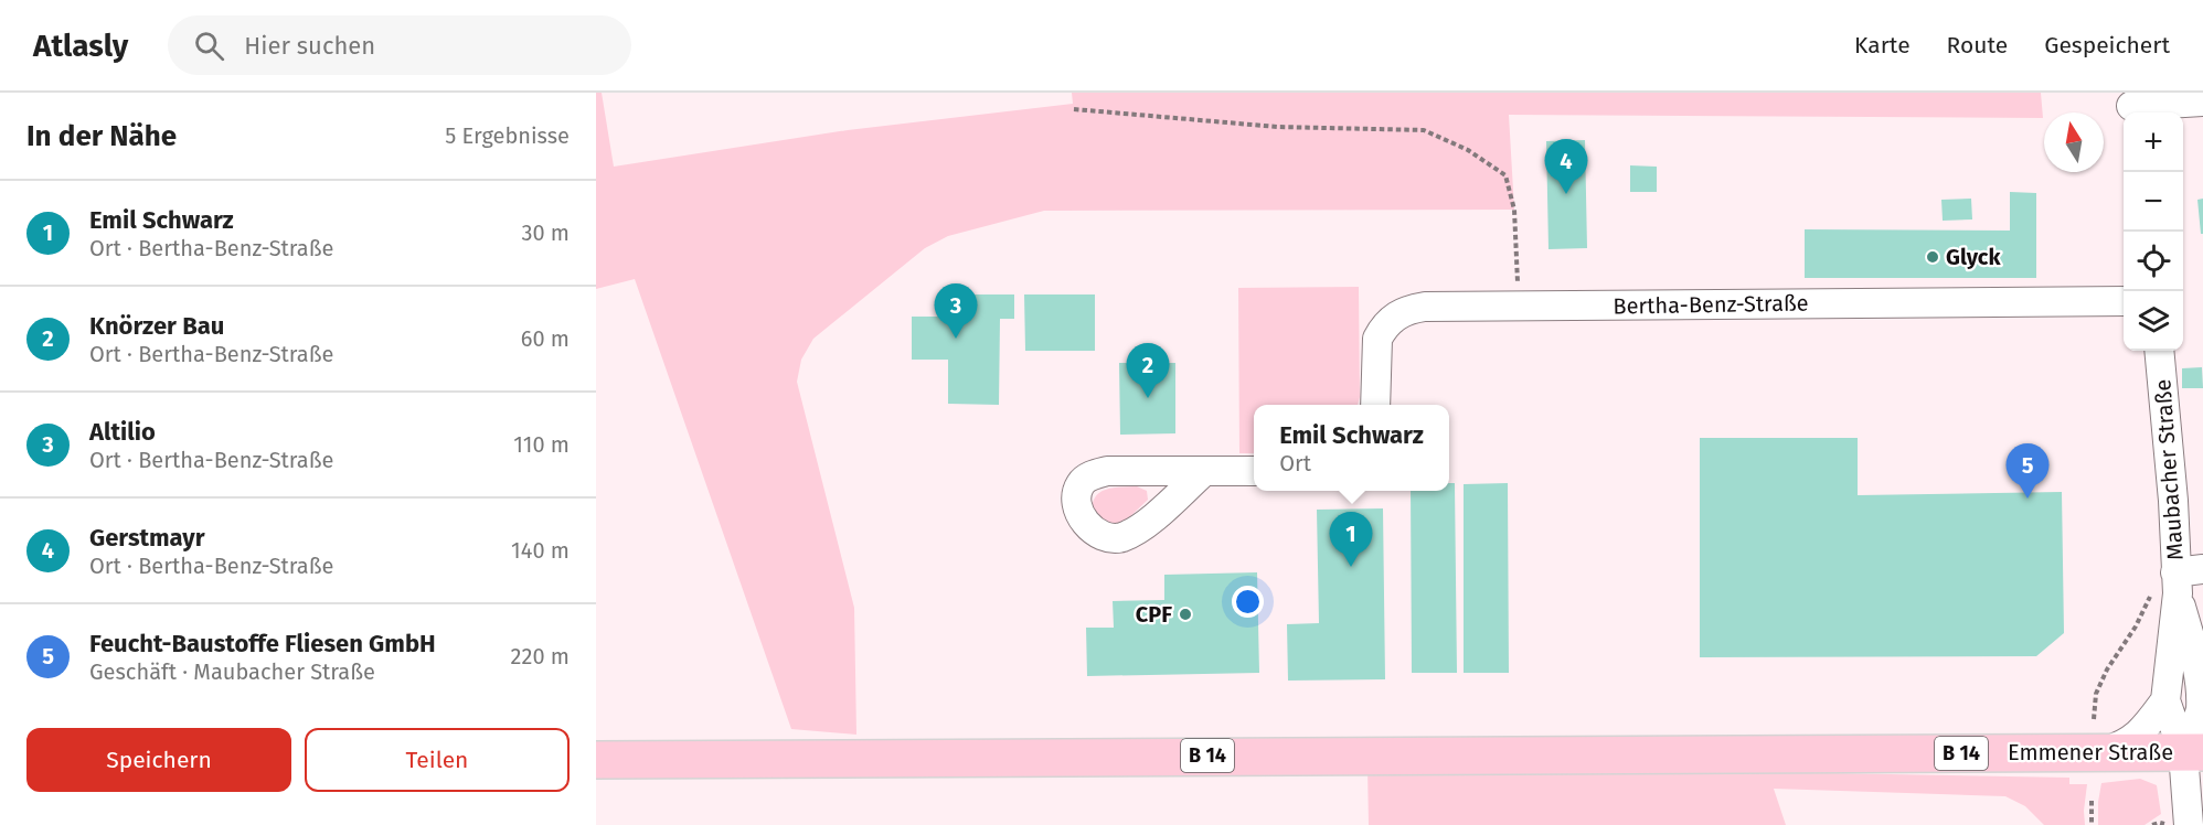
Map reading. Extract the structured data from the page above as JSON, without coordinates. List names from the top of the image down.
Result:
{
  "streets": {
    "main road": ["Emmener Straße", "B 14"],
    "street": ["Bertha-Benz-Straße", "Maubacher Straße"]
  },
  "crossings": [
    ["Maubacher Straße", "Emmener Straße"]
  ],
  "places": ["Glyck", "CPF"],
  "north": "top",
  "page": {
    "header": "Atlasly",
    "search": "Hier suchen",
    "nav": ["Karte", "Route", "Gespeichert"],
    "heading": ["In der Nähe", "5 Ergebnisse"],
    "map_buttons": ["+", "−"],
    "pins": [
      "4",
      "3",
      "2",
      "5",
      "1"
    ],
    "list": [
      {
        "mark": "1",
        "name": "Emil Schwarz",
        "note": "Ort · Bertha-Benz-Straße",
        "value": "30 m"
      },
      {
        "mark": "2",
        "name": "Knörzer Bau",
        "note": "Ort · Bertha-Benz-Straße",
        "value": "60 m"
      },
      {
        "mark": "3",
        "name": "Altilio",
        "note": "Ort · Bertha-Benz-Straße",
        "value": "110 m"
      },
      {
        "mark": "4",
        "name": "Gerstmayr",
        "note": "Ort · Bertha-Benz-Straße",
        "value": "140 m"
      },
      {
        "mark": "5",
        "name": "Feucht-Baustoffe Fliesen GmbH",
        "note": "Geschäft · Maubacher Straße",
        "value": "220 m"
      }
    ],
    "popup": ["Emil Schwarz", "Ort"],
    "buttons": ["Speichern", "Teilen"]
  }
}
